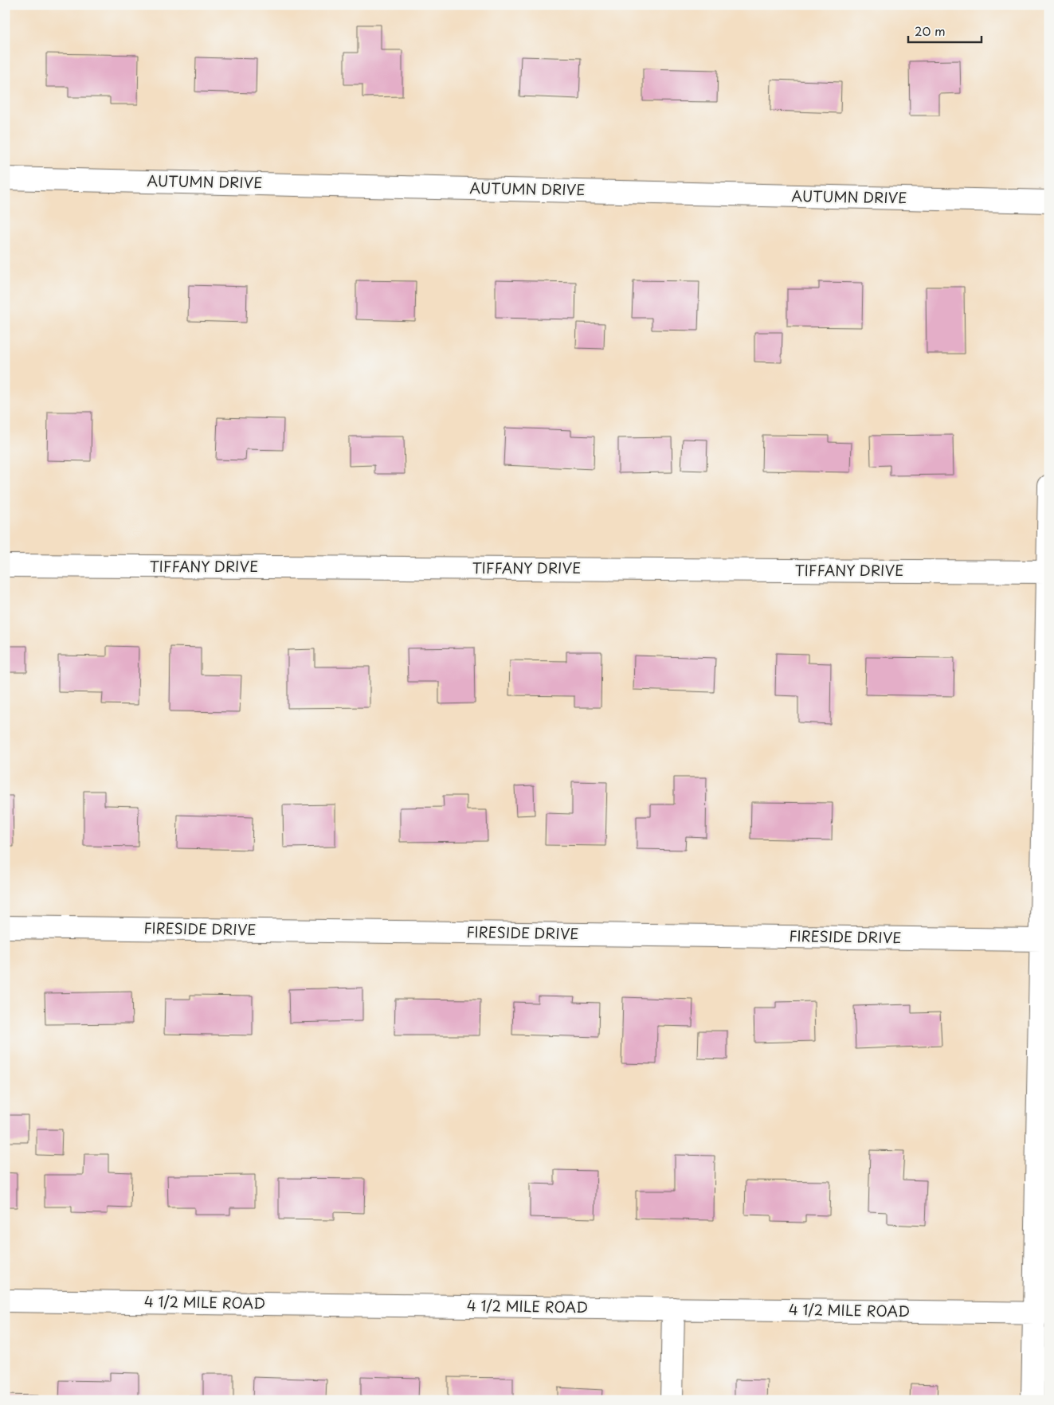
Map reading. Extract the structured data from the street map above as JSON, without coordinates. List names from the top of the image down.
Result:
{
  "streets": {
    "street": [
      "AUTUMN DRIVE",
      "TIFFANY DRIVE",
      "FIRESIDE DRIVE",
      "4 1/2 MILE ROAD"
    ]
  },
  "scale_bar": "20 m"
}
